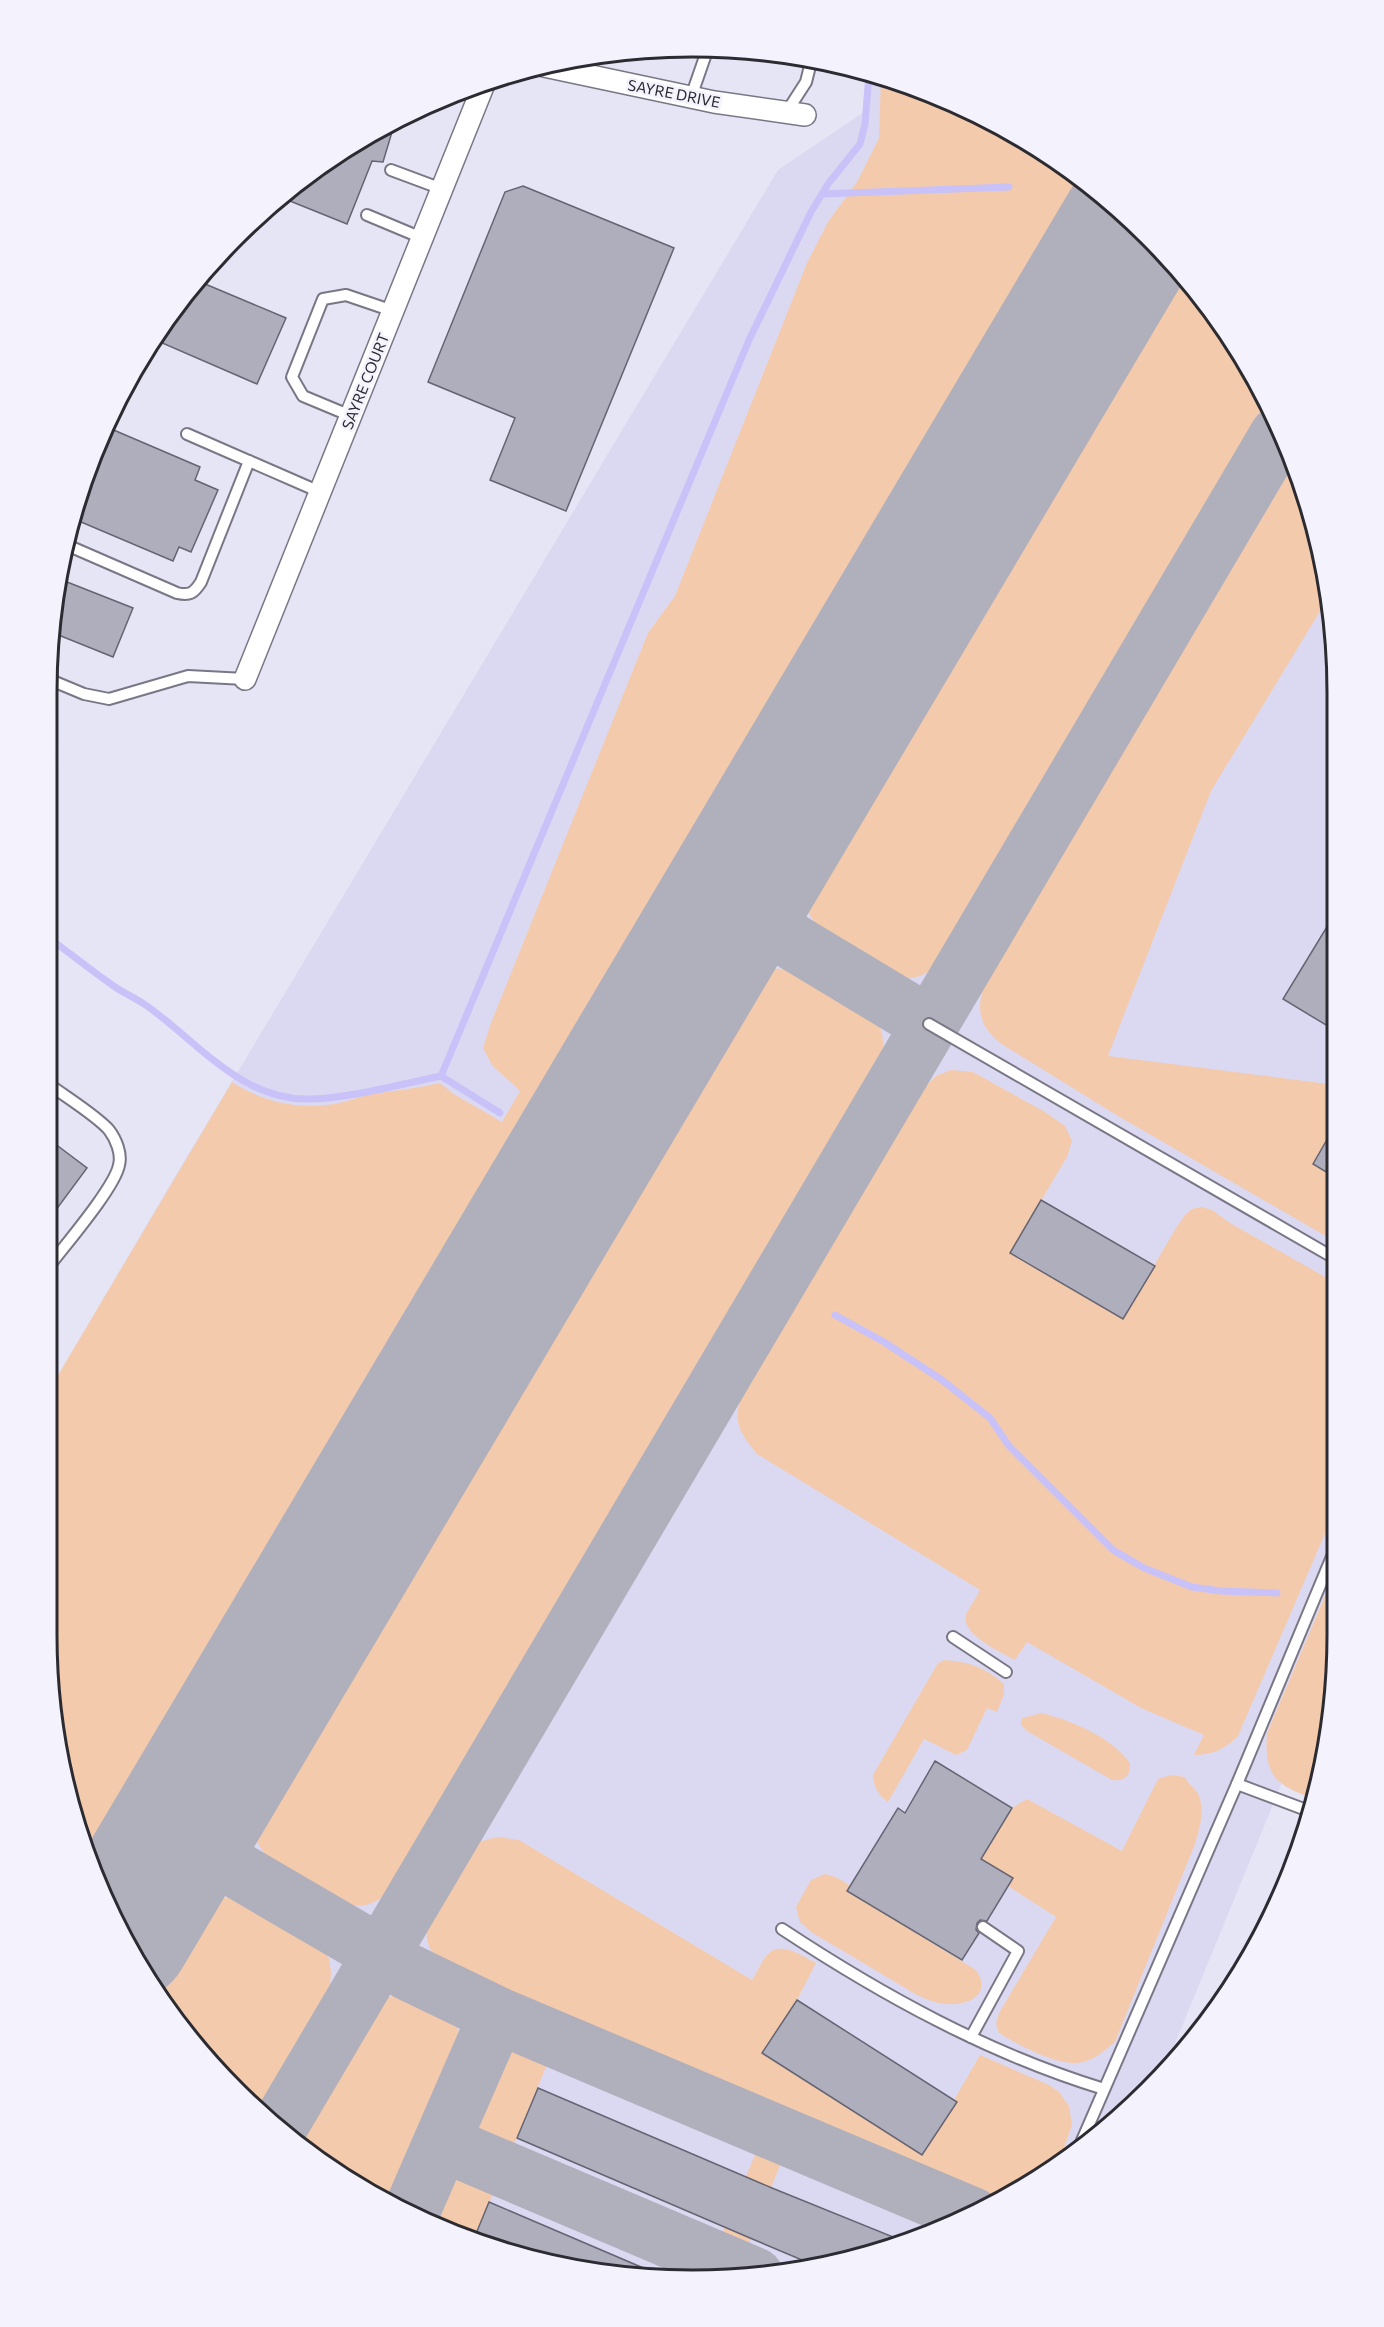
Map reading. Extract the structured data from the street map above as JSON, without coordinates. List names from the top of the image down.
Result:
{
  "streets": {
    "street": ["SAYRE DRIVE", "SAYRE COURT"]
  }
}
